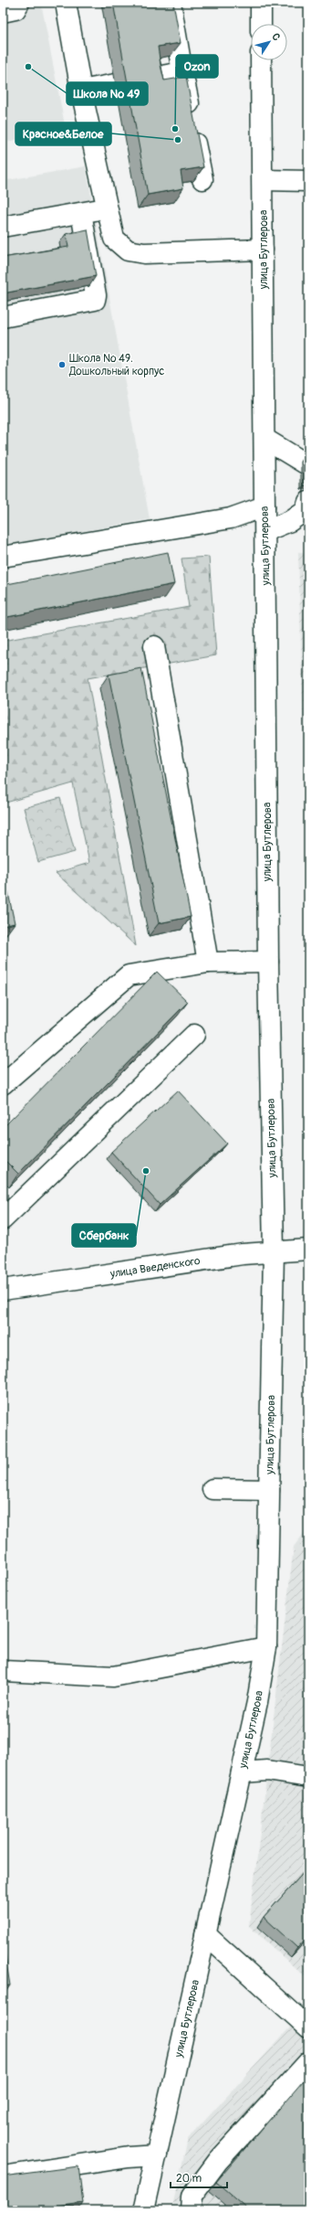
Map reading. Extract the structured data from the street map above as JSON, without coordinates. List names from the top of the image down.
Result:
{
  "streets": {
    "street": ["улица Бутлерова", "улица Введенского"]
  },
  "crossings": [
    ["улица Бутлерова", "улица Введенского"]
  ],
  "places": [
    "Школа № 49",
    "Ozon",
    "Красное&Белое",
    "Школа № 49. Дошкольный корпус",
    "Сбербанк"
  ],
  "scale_bar": "20 m",
  "north": "top right"
}
